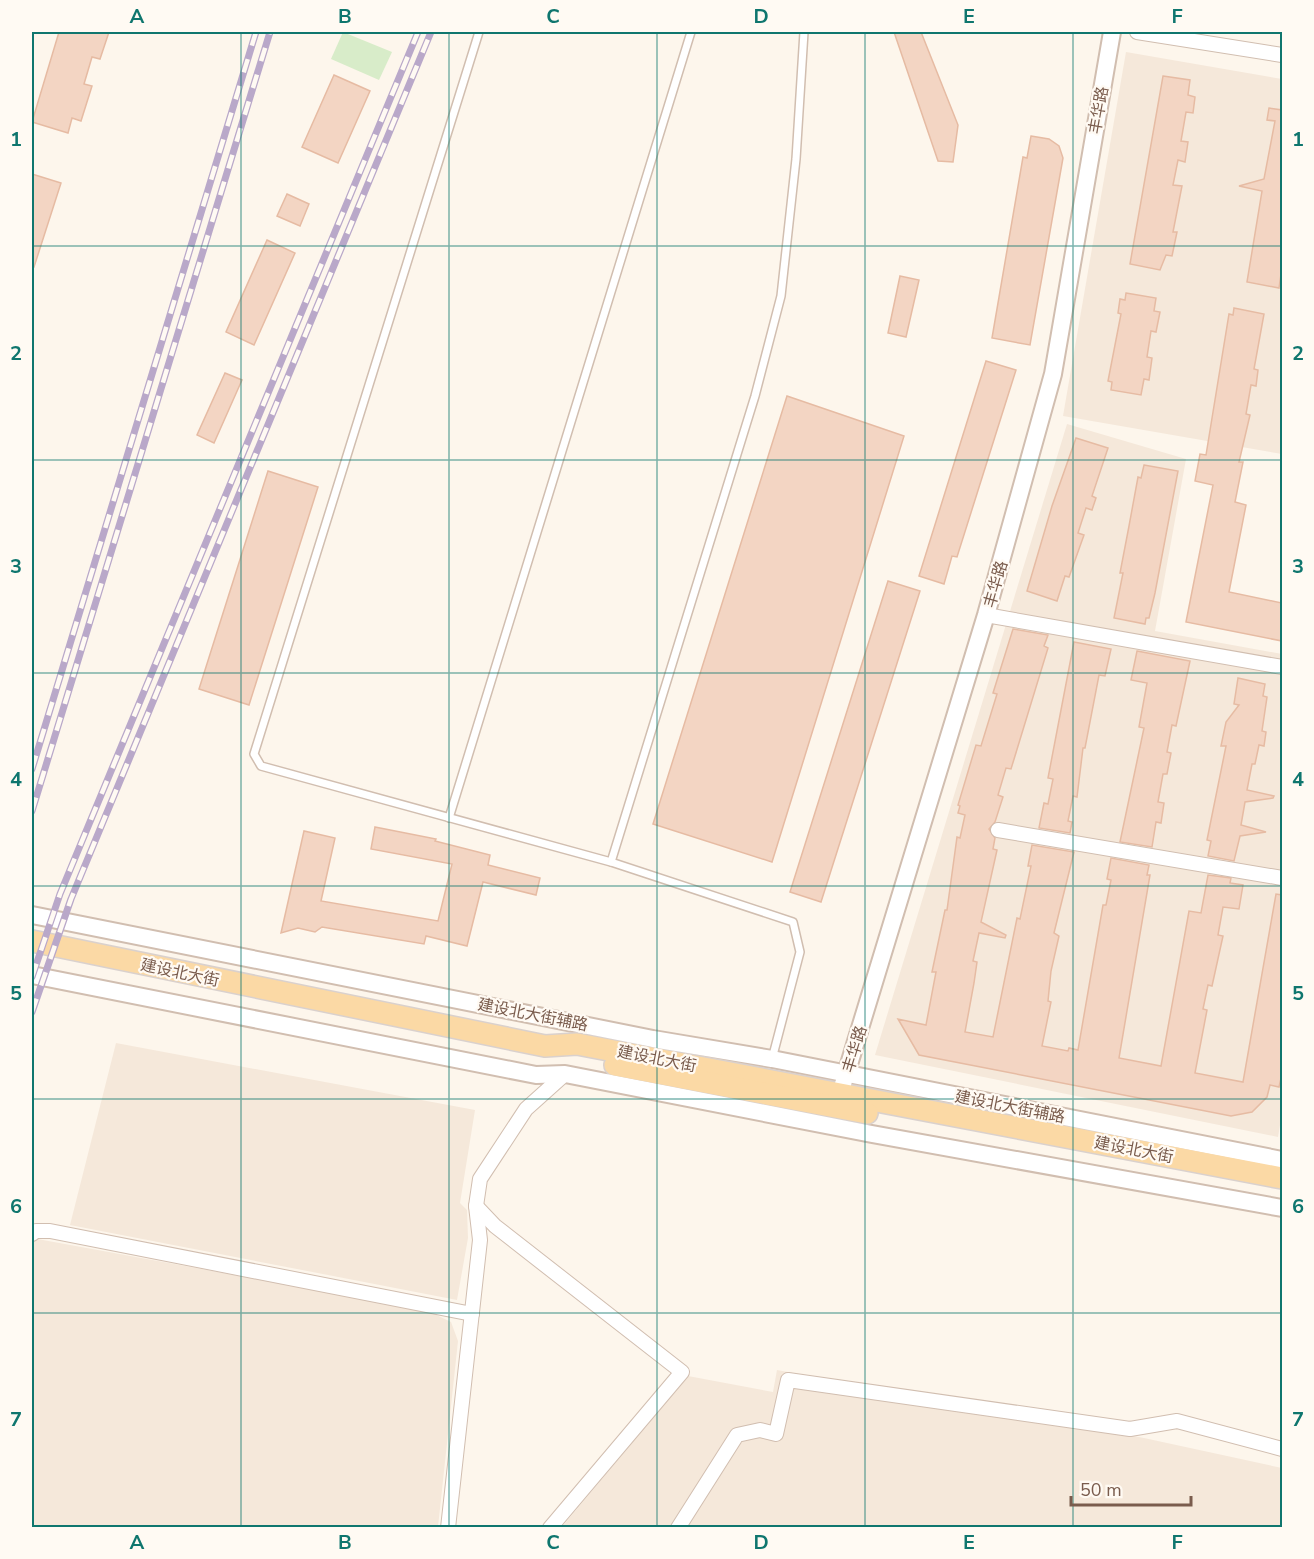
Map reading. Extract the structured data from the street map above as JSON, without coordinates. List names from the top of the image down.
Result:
{
  "streets": {
    "main road": ["建设北大街"],
    "street": ["丰华路", "建设北大街辅路"]
  },
  "crossings": [
    ["丰华路", "建设北大街"],
    ["丰华路", "建设北大街辅路"],
    ["建设北大街", "建设北大街辅路"]
  ],
  "scale_bar": "50 m",
  "grid": {
    "columns": [
      "A",
      "B",
      "C",
      "D",
      "E",
      "F"
    ],
    "rows": [
      "1",
      "2",
      "3",
      "4",
      "5",
      "6",
      "7"
    ]
  }
}
